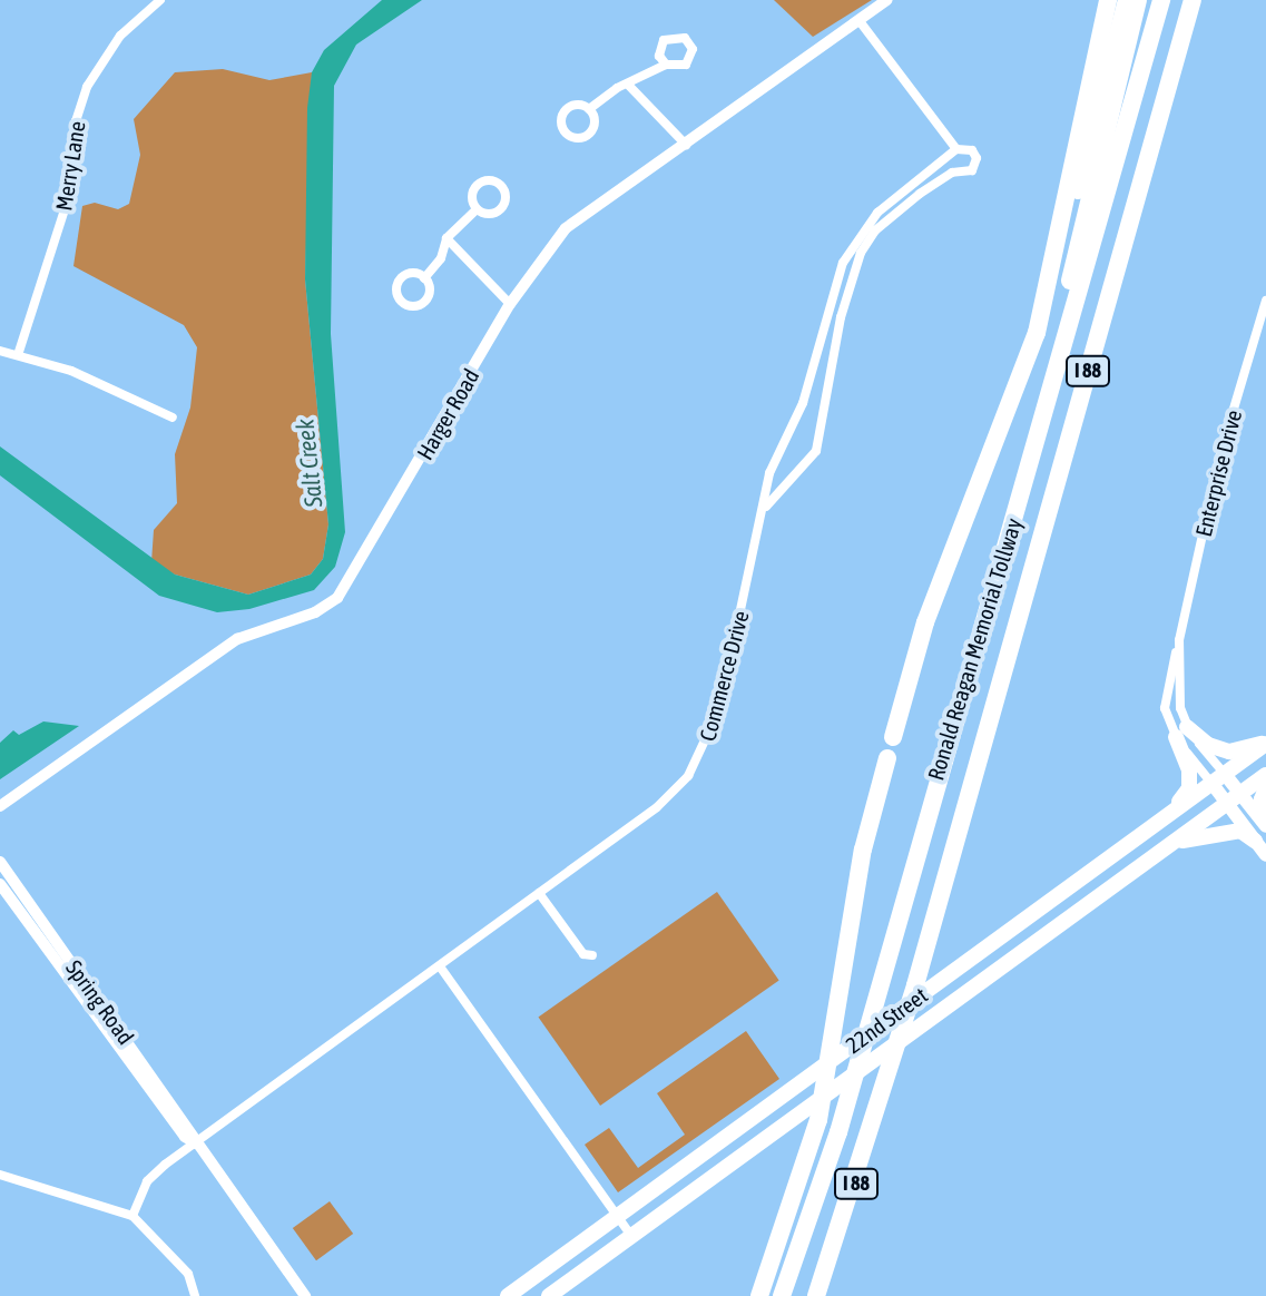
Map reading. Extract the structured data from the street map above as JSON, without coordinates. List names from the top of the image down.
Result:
{
  "streets": {
    "highway": ["I 88", "Ronald Reagan Memorial Tollway"],
    "main road": ["22nd Street"],
    "street": [
      "Merry Lane",
      "Harger Road",
      "Enterprise Drive",
      "Commerce Drive",
      "Spring Road"
    ]
  },
  "crossings": [
    ["Harger Road", "Commerce Drive"],
    ["Enterprise Drive", "22nd Street"],
    ["Commerce Drive", "Spring Road"]
  ],
  "water": ["Salt Creek"]
}
